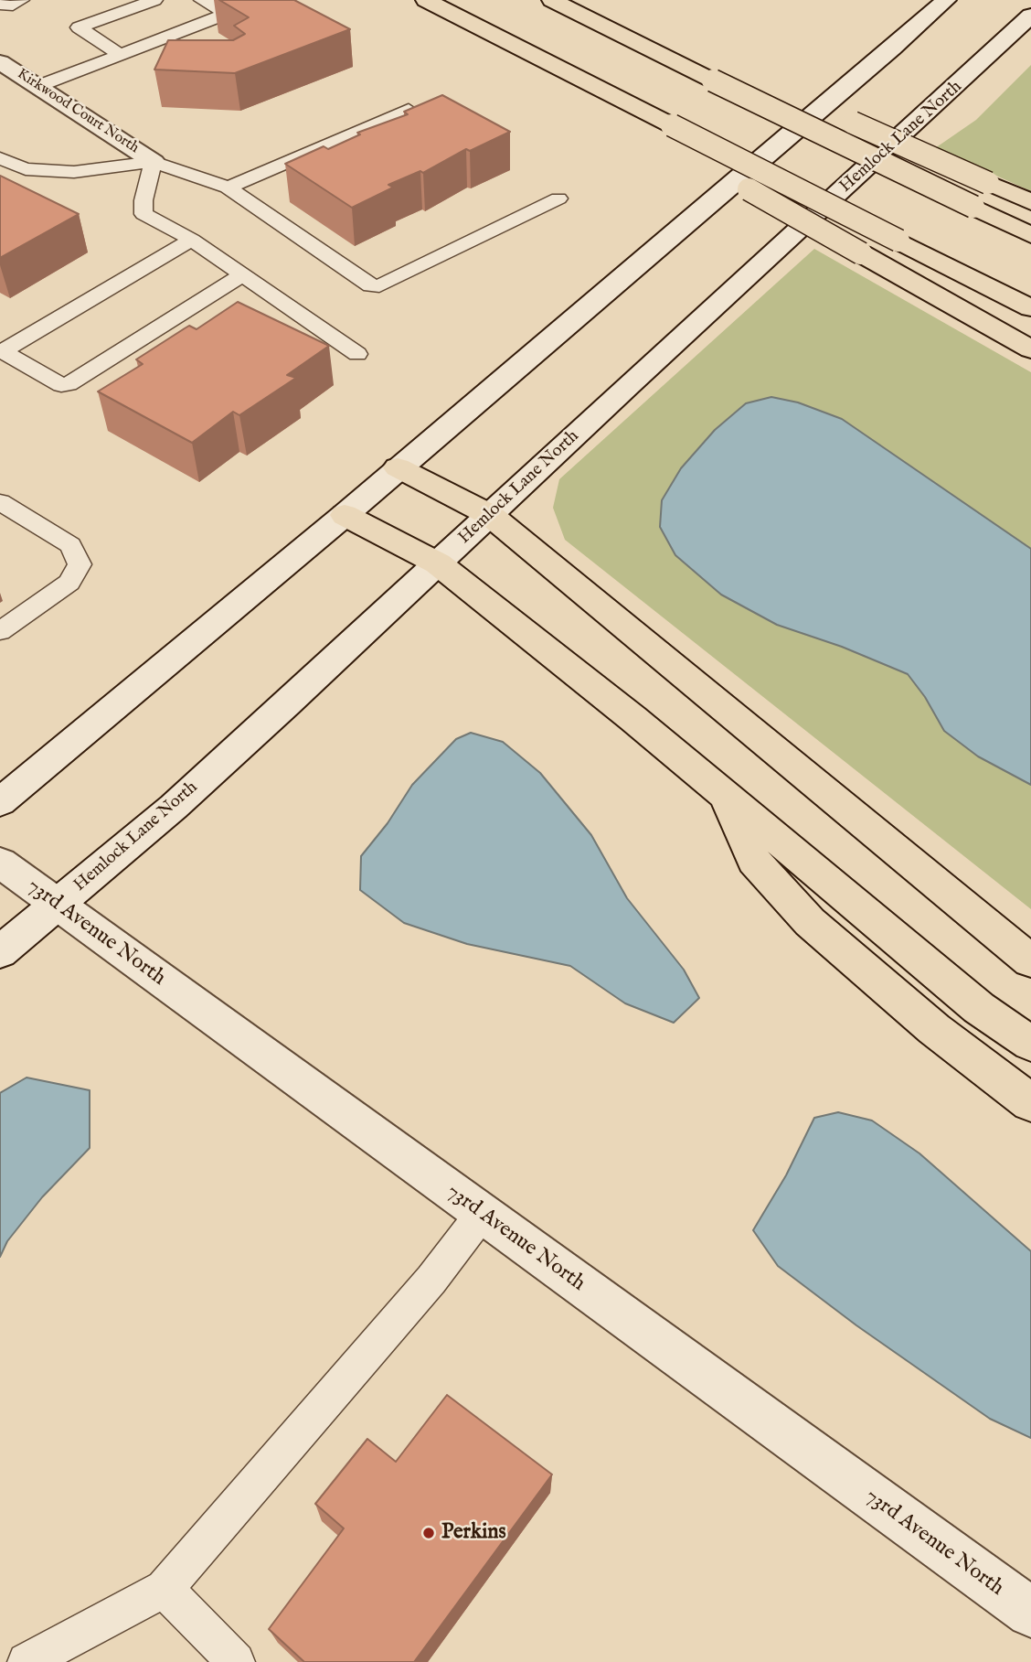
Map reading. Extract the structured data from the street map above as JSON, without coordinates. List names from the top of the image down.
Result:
{
  "streets": {
    "main road": ["Kirkwood Court North", "Hemlock Lane North", "73rd Avenue North"]
  },
  "crossings": [
    ["Hemlock Lane North", "73rd Avenue North"]
  ],
  "places": ["Perkins"]
}
